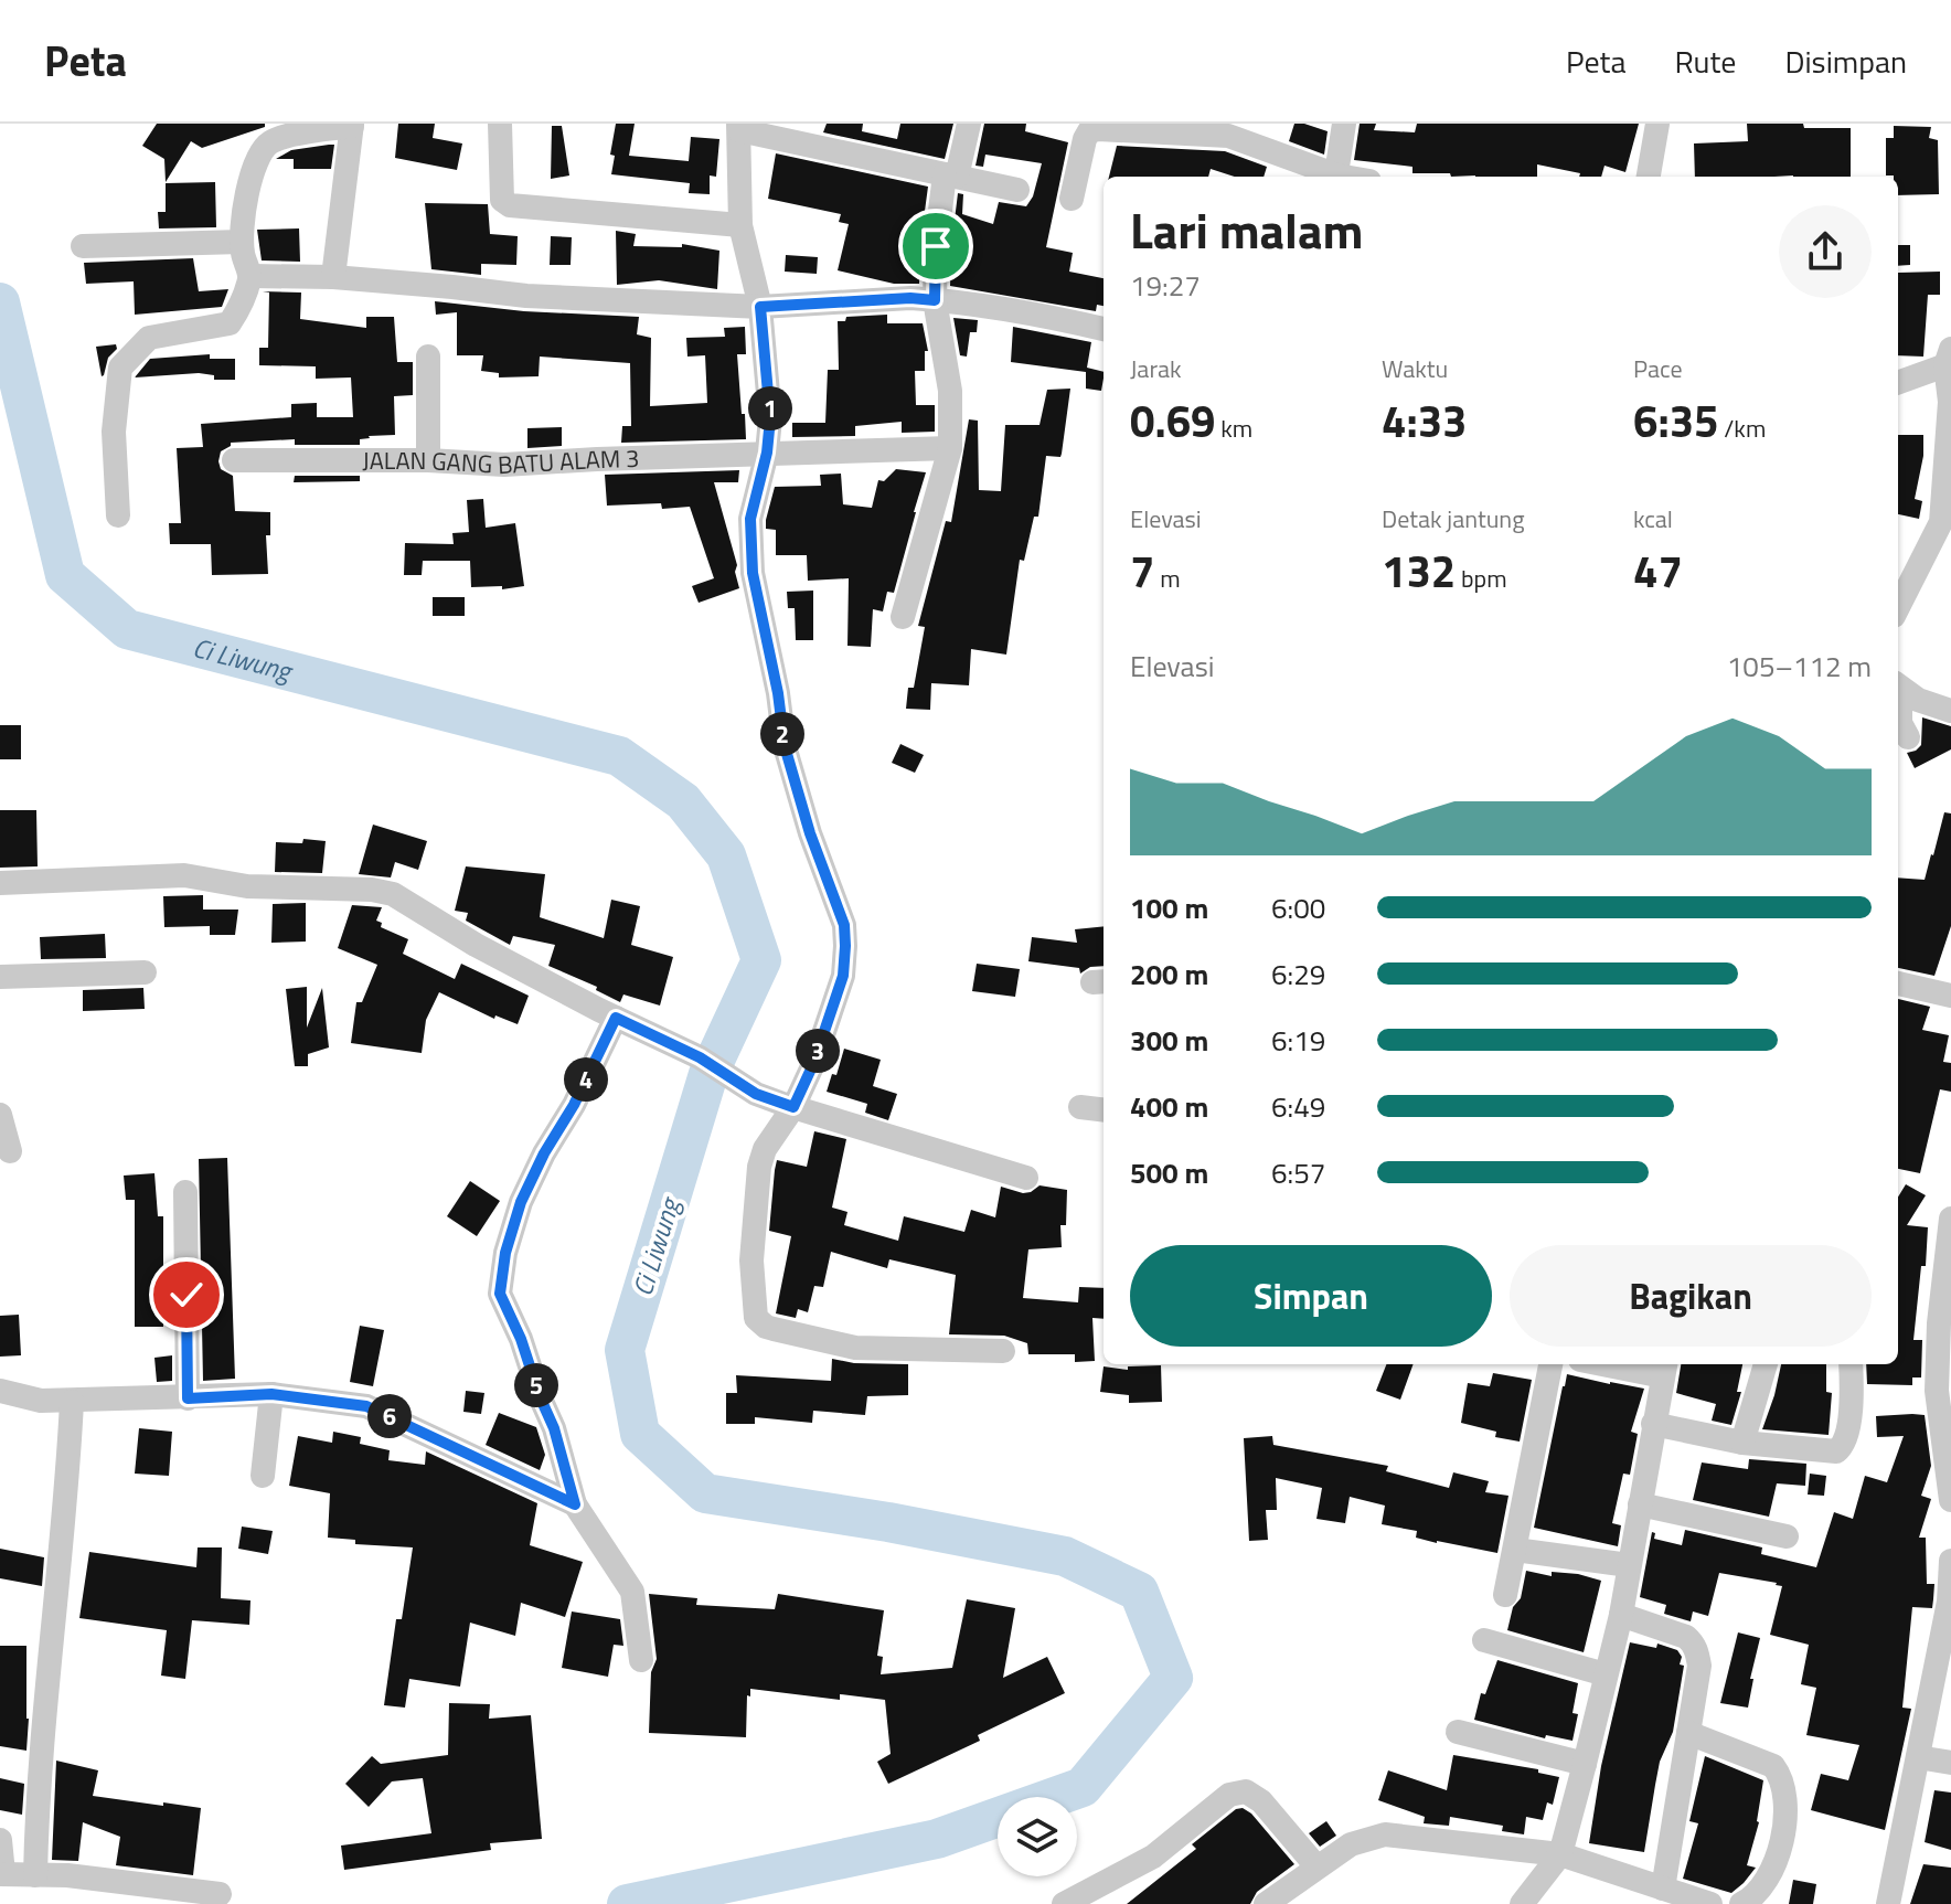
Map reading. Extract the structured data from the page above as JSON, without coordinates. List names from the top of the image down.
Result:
{
  "streets": {
    "street": ["JALAN GANG BATU ALAM 3"]
  },
  "water": ["Ci Liwung"],
  "page": {
    "header": "Peta",
    "nav": ["Peta", "Rute", "Disimpan"],
    "heading": ["Lari malam", "19:27"],
    "stats": [
      ["Jarak", "0.69 km"],
      ["Waktu", "4:33"],
      ["Pace", "6:35 /km"],
      ["Elevasi", "7 m"],
      ["Detak jantung", "132 bpm"],
      ["kcal", "47"]
    ],
    "pins": [
      "1",
      "2",
      "3",
      "4",
      "5",
      "6"
    ],
    "chart": ["Elevasi", "105–112 m"],
    "list": [
      {
        "name": "100 m",
        "note": "6:00"
      },
      {
        "name": "200 m",
        "note": "6:29"
      },
      {
        "name": "300 m",
        "note": "6:19"
      },
      {
        "name": "400 m",
        "note": "6:49"
      },
      {
        "name": "500 m",
        "note": "6:57"
      }
    ],
    "buttons": ["Simpan", "Bagikan"]
  }
}
